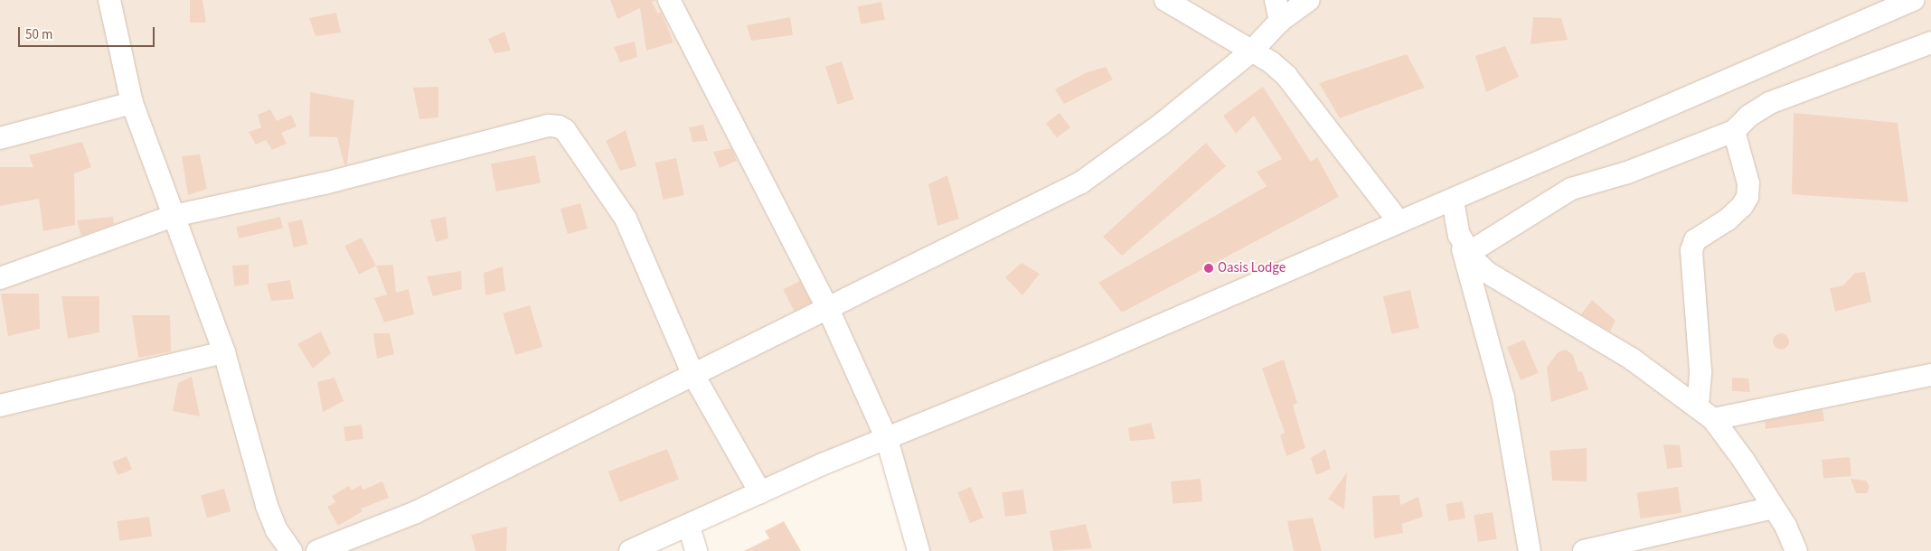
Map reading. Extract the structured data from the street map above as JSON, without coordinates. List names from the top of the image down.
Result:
{
  "places": ["Oasis Lodge"],
  "scale_bar": "50 m"
}
